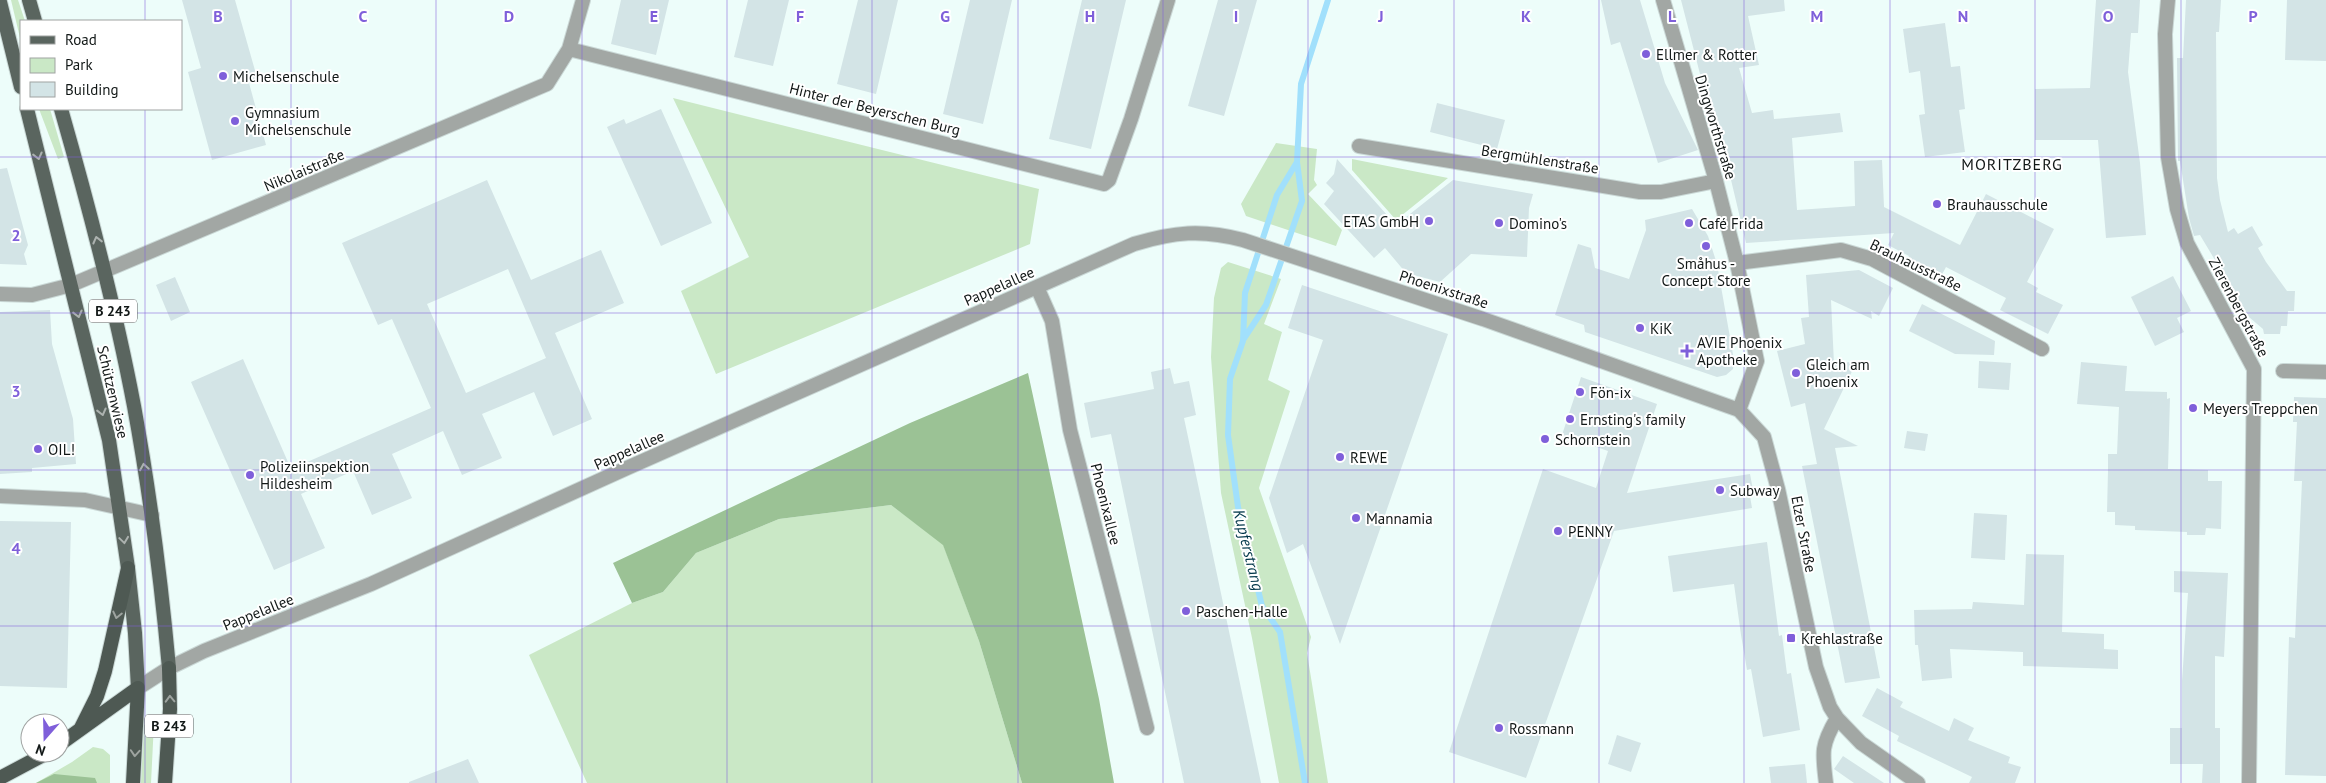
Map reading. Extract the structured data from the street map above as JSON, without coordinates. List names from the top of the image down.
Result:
{
  "streets": {
    "highway": ["B 243"],
    "main road": ["Schützenwiese"],
    "street": [
      "Hinter der Beyerschen Burg",
      "Dingworthstraße",
      "Bergmühlenstraße",
      "Nikolaistraße",
      "Brauhausstraße",
      "Pappelallee",
      "Phoenixstraße",
      "Zierenbergstraße",
      "Phoenixallee",
      "Elzer Straße"
    ]
  },
  "crossings": [
    ["Hinter der Beyerschen Burg", "Nikolaistraße"],
    ["Dingworthstraße", "Bergmühlenstraße"],
    ["Dingworthstraße", "Brauhausstraße"],
    ["Nikolaistraße", "Schützenwiese"],
    ["Pappelallee", "Phoenixstraße"],
    ["Pappelallee", "B 243"],
    ["Pappelallee", "Schützenwiese"],
    ["Pappelallee", "Phoenixallee"],
    ["Phoenixstraße", "Elzer Straße"],
    ["B 243", "Schützenwiese"]
  ],
  "districts": ["MORITZBERG"],
  "water": ["Kupferstrang"],
  "places": {
    "other": [
      "Ellmer & Rotter",
      "Michelsenschule",
      "Gymnasium Michelsenschule",
      "Brauhausschule",
      "ETAS GmbH",
      "Domino's",
      "Café Frida",
      "Småhus - Concept Store",
      "KiK",
      "Gleich am Phoenix",
      "Fön-ix",
      "Meyers Treppchen",
      "Ernsting's family",
      "Schornstein",
      "OIL!",
      "REWE",
      "Polizeiinspektion Hildesheim",
      "Subway",
      "Mannamia",
      "PENNY",
      "Paschen-Halle",
      "Rossmann"
    ],
    "health": ["AVIE Phoenix Apotheke"],
    "transit": ["Krehlastraße"]
  },
  "legend": ["Road", "Park", "Building"],
  "north": "bottom",
  "grid": {
    "columns": [
      "B",
      "C",
      "D",
      "E",
      "F",
      "G",
      "H",
      "I",
      "J",
      "K",
      "L",
      "M",
      "N",
      "O",
      "P"
    ],
    "rows": ["2", "3", "4"]
  }
}
